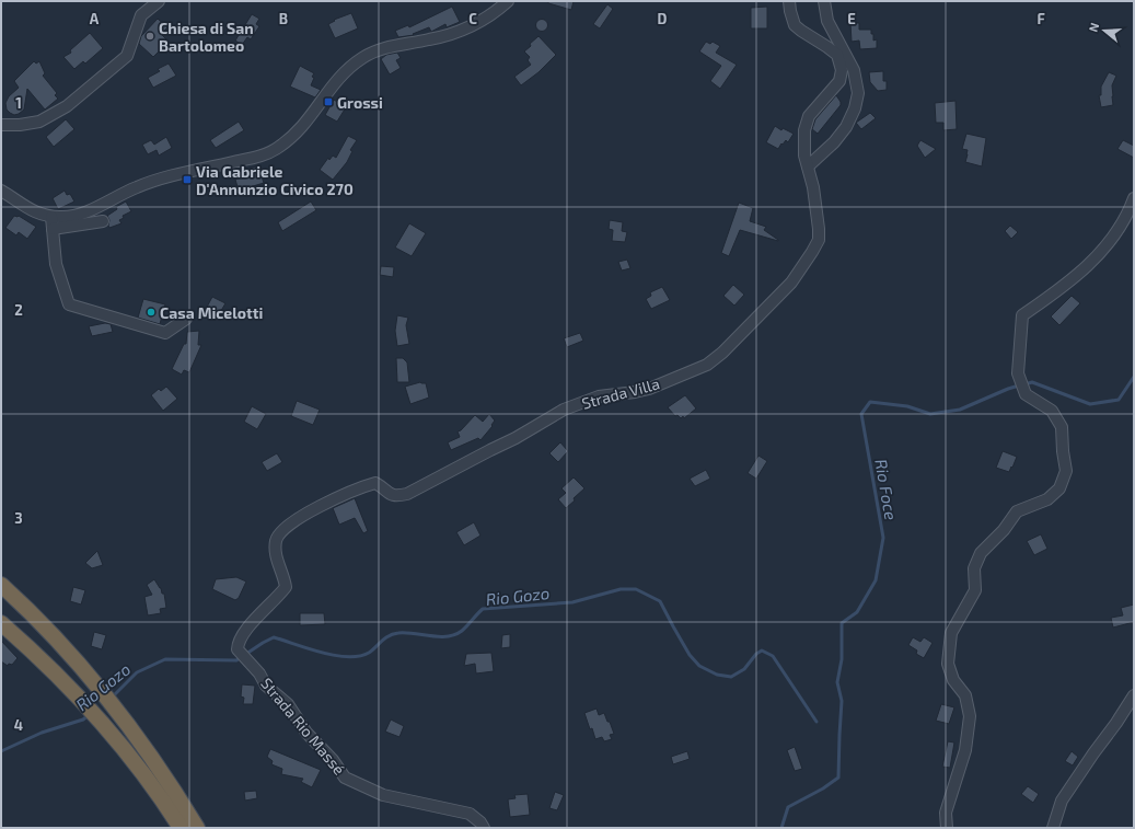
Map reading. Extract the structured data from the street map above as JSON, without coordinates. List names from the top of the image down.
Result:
{
  "streets": {
    "street": ["Strada Villa", "Strada Rio Massé"]
  },
  "crossings": [
    ["Strada Villa", "Strada Rio Massé"]
  ],
  "water": ["Rio Foce", "Rio Gozo"],
  "places": {
    "other": ["Chiesa di San Bartolomeo", "Casa Micelotti"],
    "transit": ["Grossi", "Via Gabriele D'Annunzio Civico 270"]
  },
  "north": "left",
  "grid": {
    "columns": [
      "A",
      "B",
      "C",
      "D",
      "E",
      "F"
    ],
    "rows": [
      "1",
      "2",
      "3",
      "4"
    ]
  }
}
